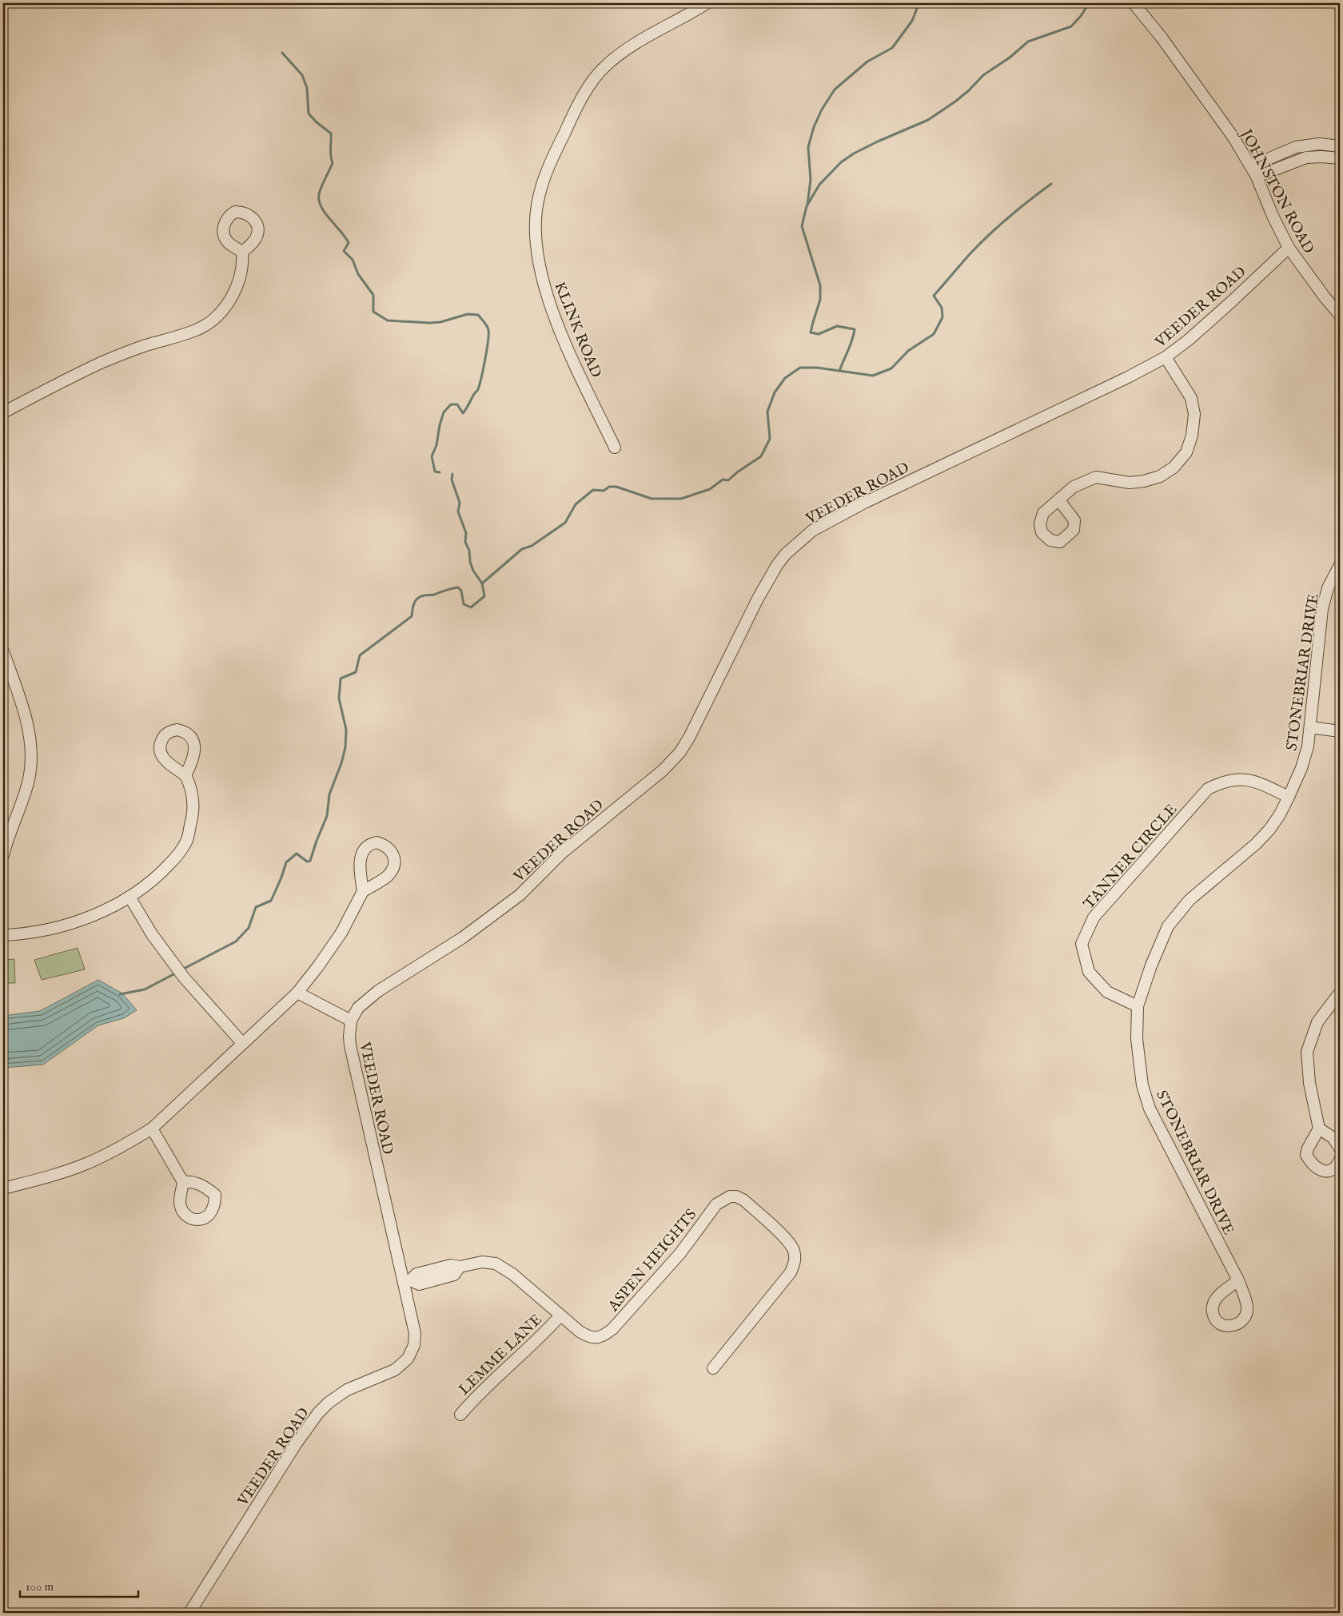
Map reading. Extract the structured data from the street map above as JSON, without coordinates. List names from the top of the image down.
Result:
{
  "streets": {
    "street": [
      "JOHNSTON ROAD",
      "VEEDER ROAD",
      "KLINK ROAD",
      "STONEBRIAR DRIVE",
      "TANNER CIRCLE",
      "ASPEN HEIGHTS",
      "LEMME LANE"
    ]
  },
  "crossings": [
    ["JOHNSTON ROAD", "VEEDER ROAD"],
    ["VEEDER ROAD", "ASPEN HEIGHTS"],
    ["STONEBRIAR DRIVE", "TANNER CIRCLE"],
    ["ASPEN HEIGHTS", "LEMME LANE"]
  ],
  "scale_bar": "100 m"
}
